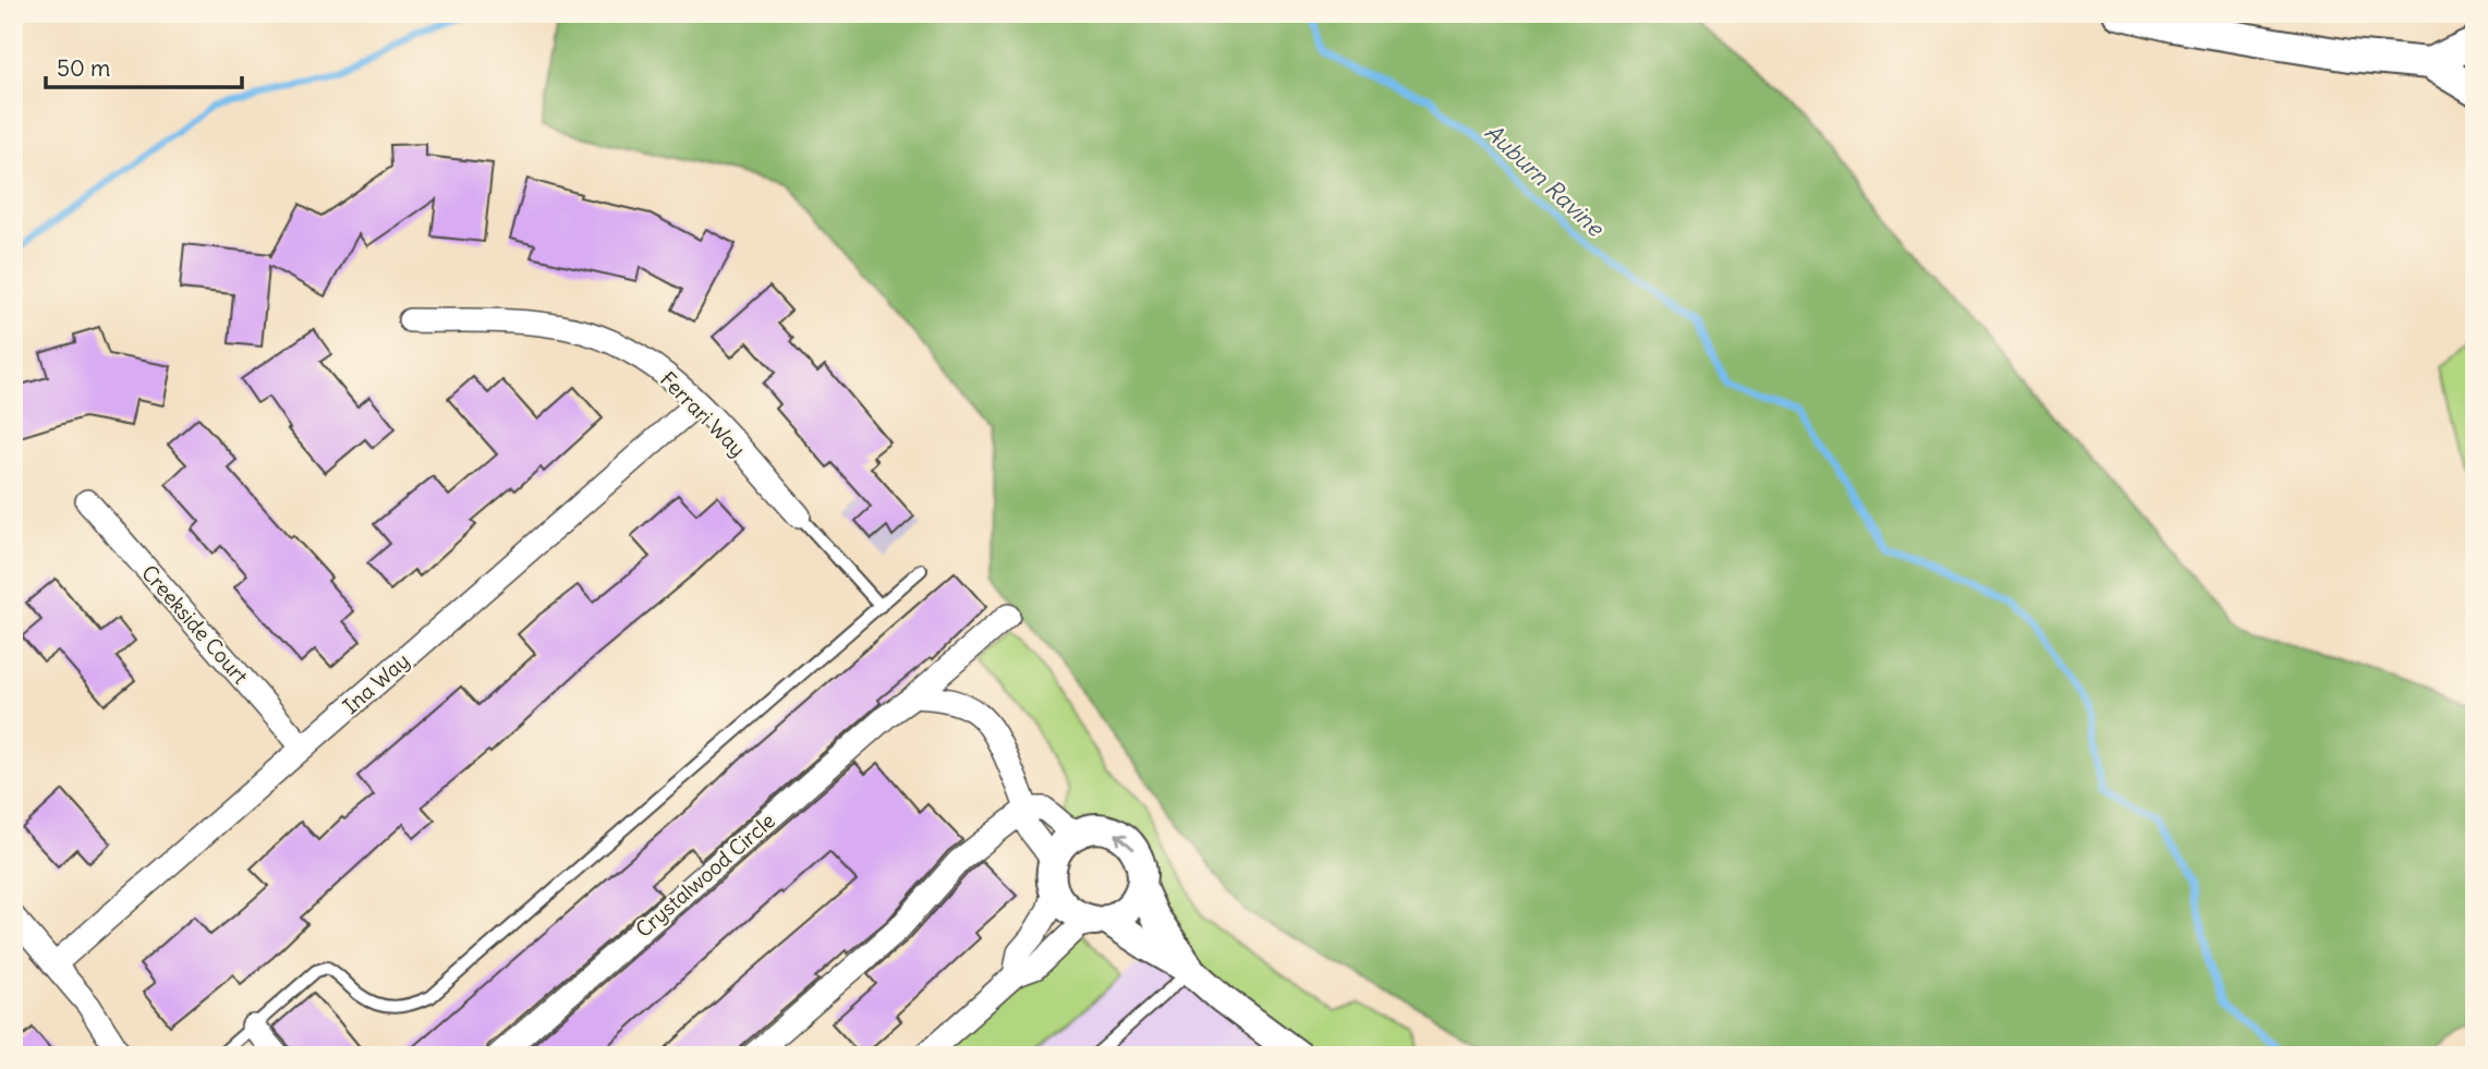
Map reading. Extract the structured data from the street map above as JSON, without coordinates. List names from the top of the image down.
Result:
{
  "streets": {
    "street": [
      "Ferrari Way",
      "Creekside Court",
      "Ina Way",
      "Crystalwood Circle"
    ]
  },
  "crossings": [
    ["Ferrari Way", "Ina Way"],
    ["Creekside Court", "Ina Way"]
  ],
  "water": ["Auburn Ravine"],
  "scale_bar": "50 m"
}
